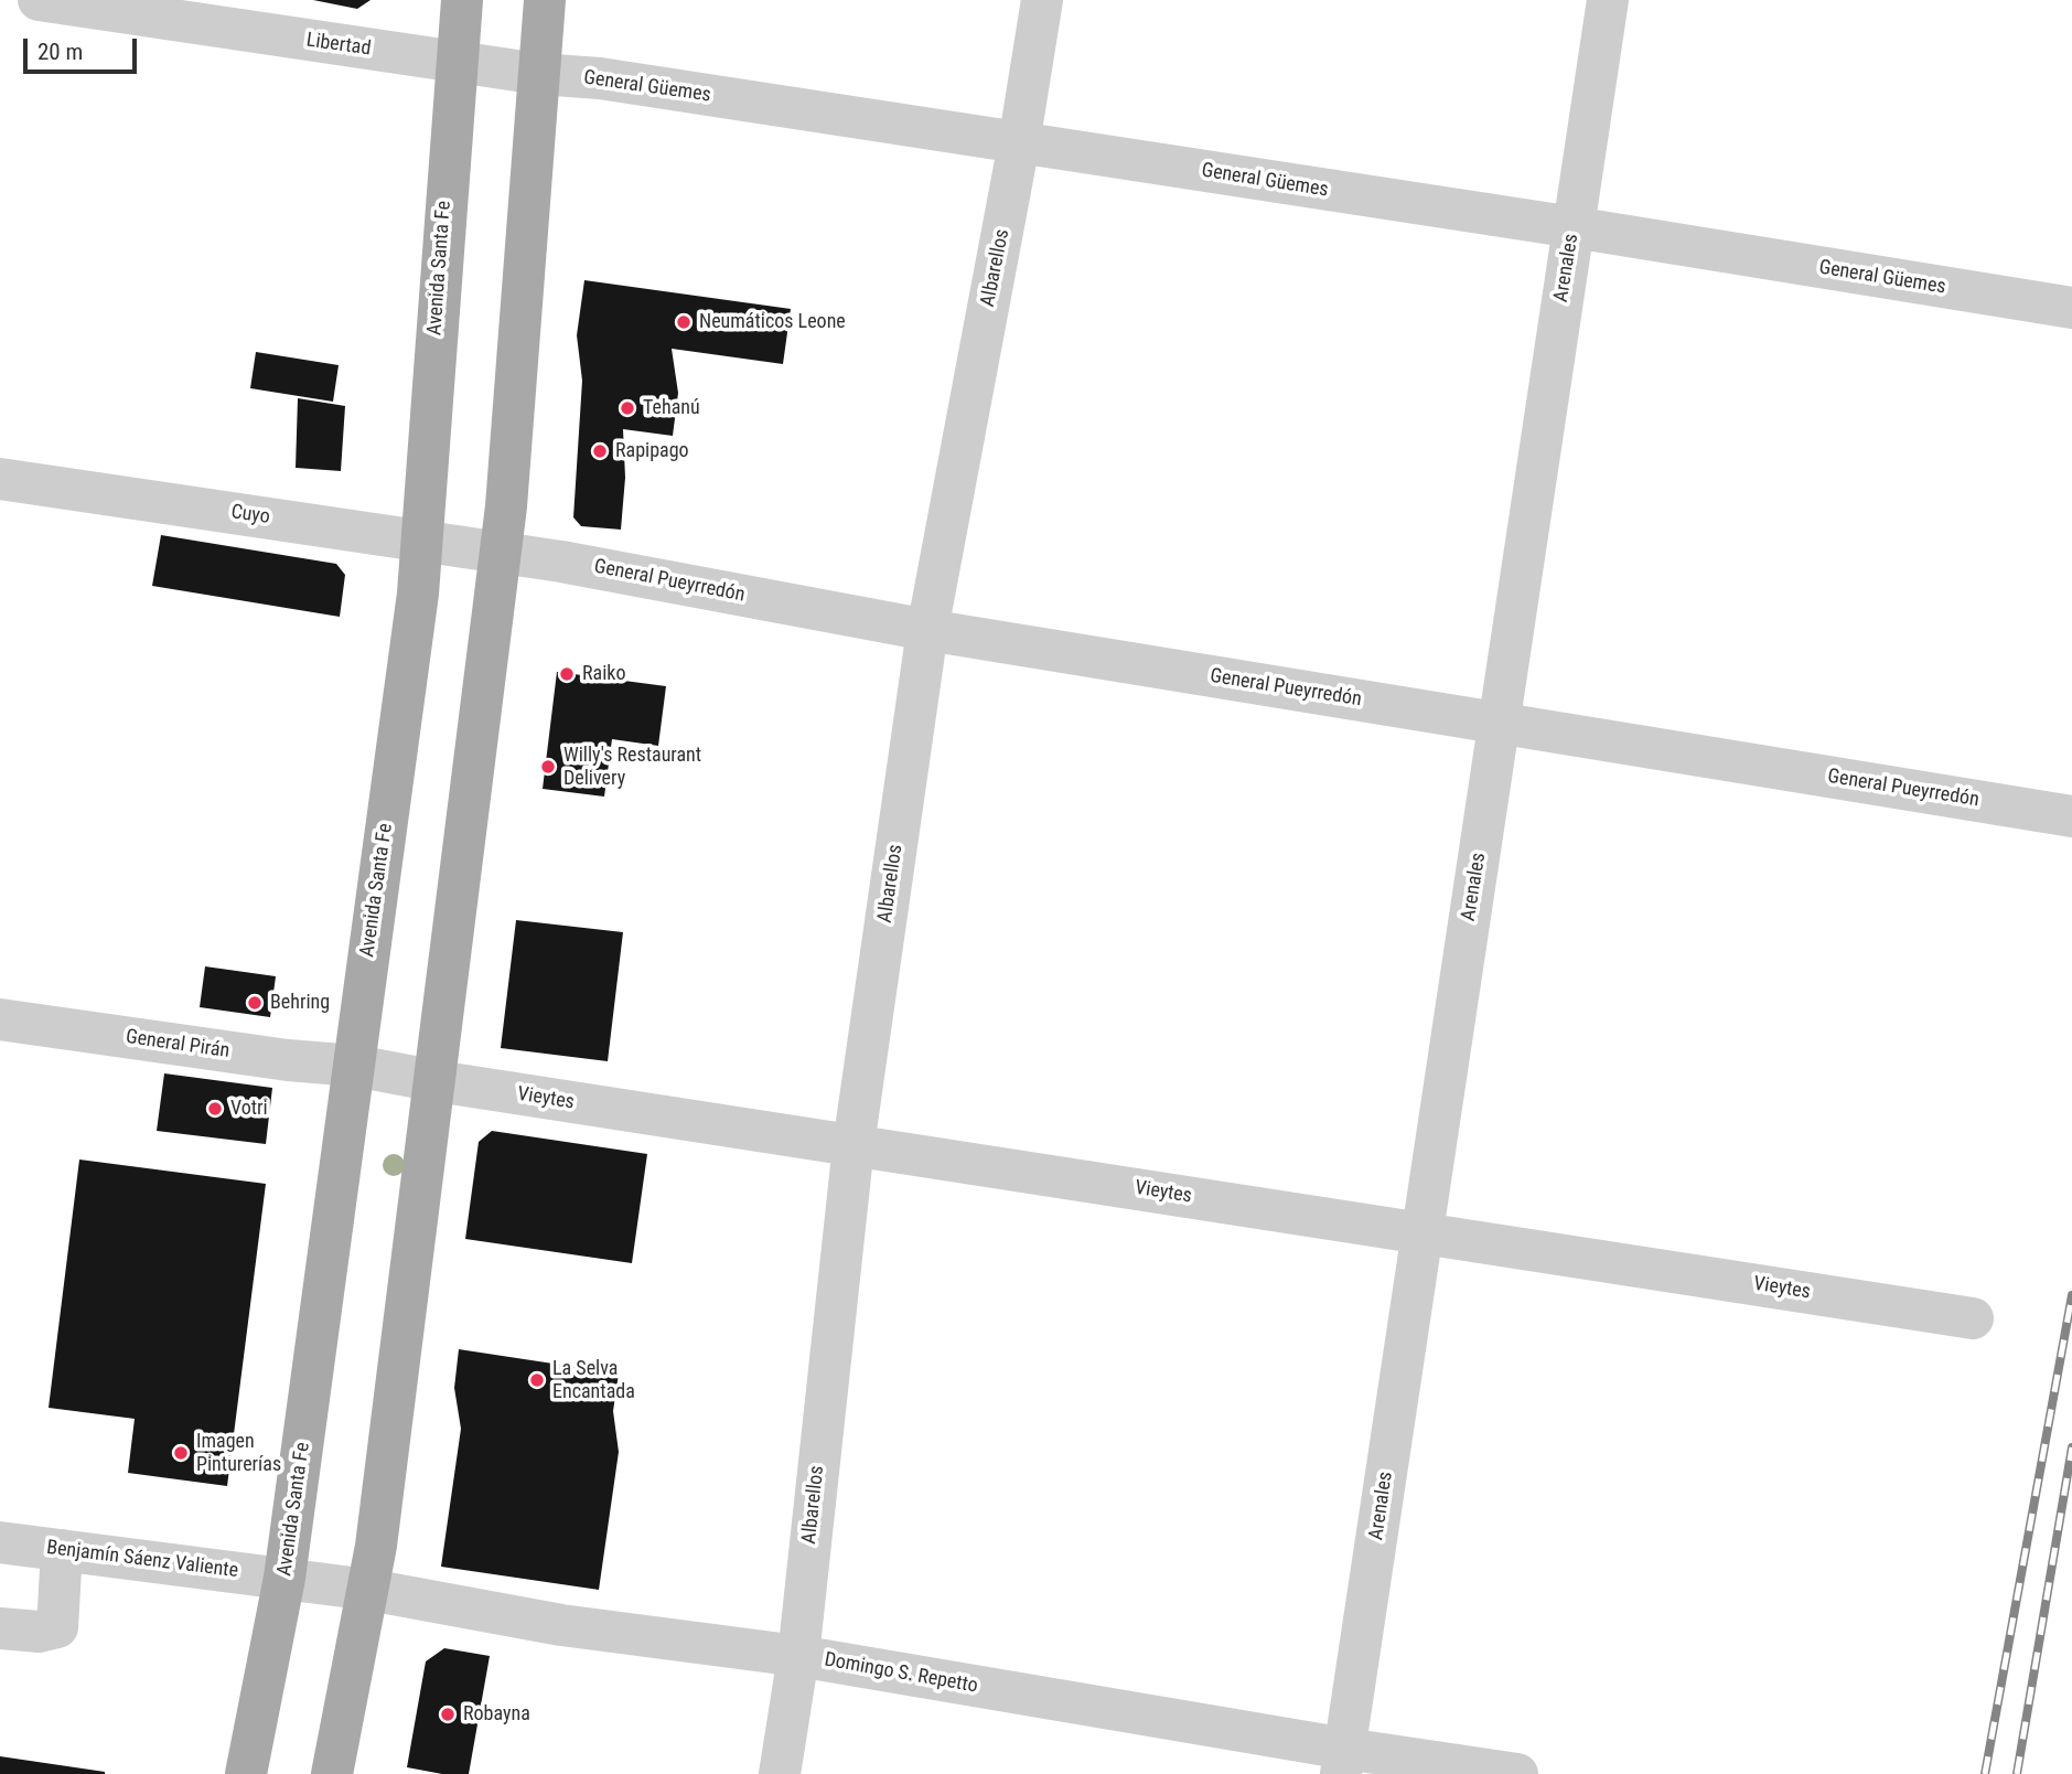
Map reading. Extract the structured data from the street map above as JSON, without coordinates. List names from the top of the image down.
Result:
{
  "streets": {
    "main road": ["Avenida Santa Fe"],
    "street": [
      "Libertad",
      "General Güemes",
      "Albarellos",
      "Arenales",
      "Cuyo",
      "General Pueyrredón",
      "General Pirán",
      "Vieytes",
      "Benjamín Sáenz Valiente",
      "Domingo S. Repetto"
    ]
  },
  "crossings": [
    ["Libertad", "General Güemes"],
    ["Libertad", "Avenida Santa Fe"],
    ["General Güemes", "Avenida Santa Fe"],
    ["General Güemes", "Albarellos"],
    ["General Güemes", "Arenales"],
    ["Avenida Santa Fe", "Cuyo"],
    ["Avenida Santa Fe", "General Pirán"],
    ["Avenida Santa Fe", "Vieytes"],
    ["Avenida Santa Fe", "Benjamín Sáenz Valiente"],
    ["Avenida Santa Fe", "Domingo S. Repetto"],
    ["Albarellos", "General Pueyrredón"],
    ["Albarellos", "Vieytes"],
    ["Albarellos", "Domingo S. Repetto"],
    ["Arenales", "General Pueyrredón"],
    ["Arenales", "Vieytes"],
    ["Arenales", "Domingo S. Repetto"],
    ["Cuyo", "General Pueyrredón"],
    ["General Pirán", "Vieytes"],
    ["Benjamín Sáenz Valiente", "Domingo S. Repetto"]
  ],
  "places": [
    "Neumáticos Leone",
    "Tehanú",
    "Rapipago",
    "Raiko",
    "Willy's Restaurant Delivery",
    "Behring",
    "Votri",
    "La Selva Encantada",
    "Imagen Pinturerías",
    "Robayna"
  ],
  "scale_bar": "20 m"
}
